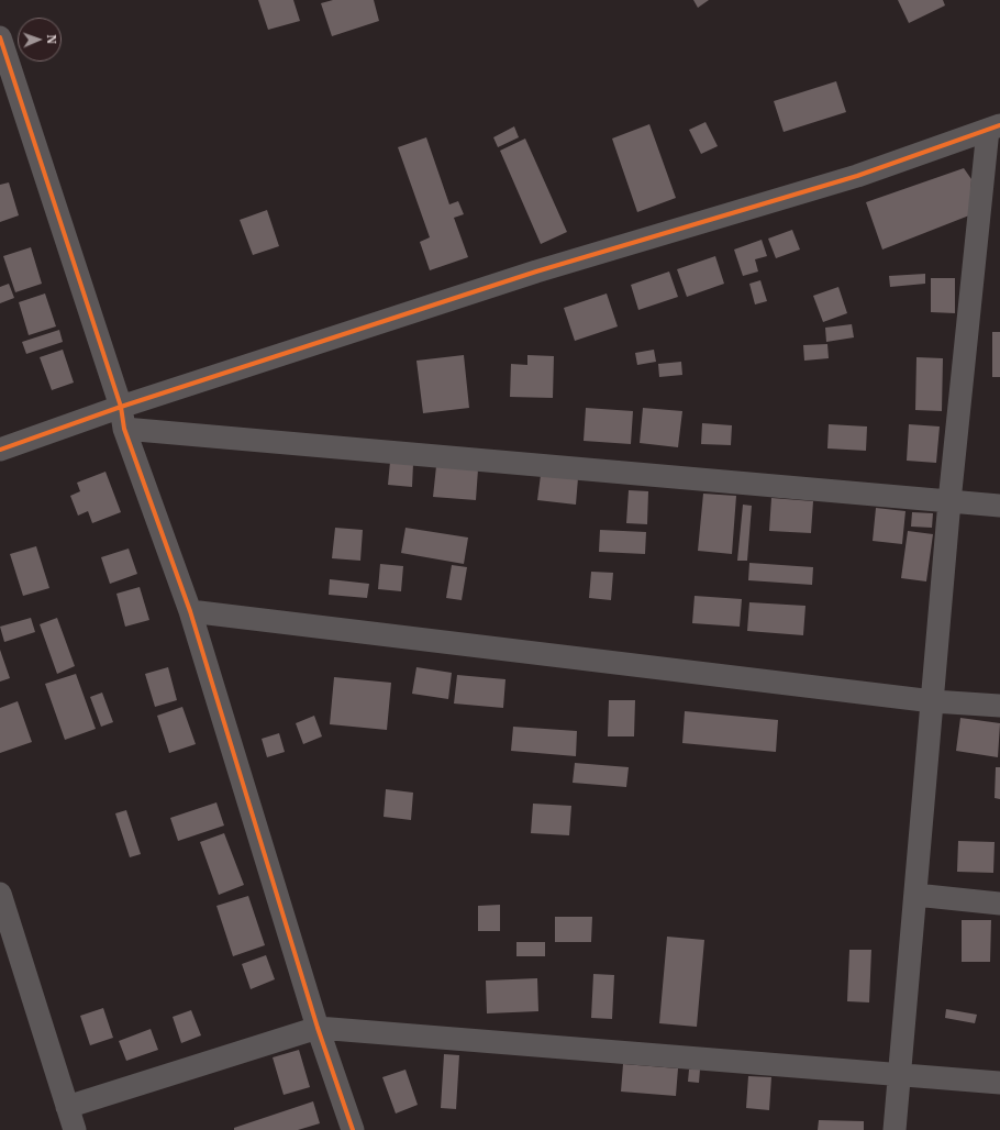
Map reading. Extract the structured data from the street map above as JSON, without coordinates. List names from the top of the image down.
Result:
{
  "north": "right"
}
